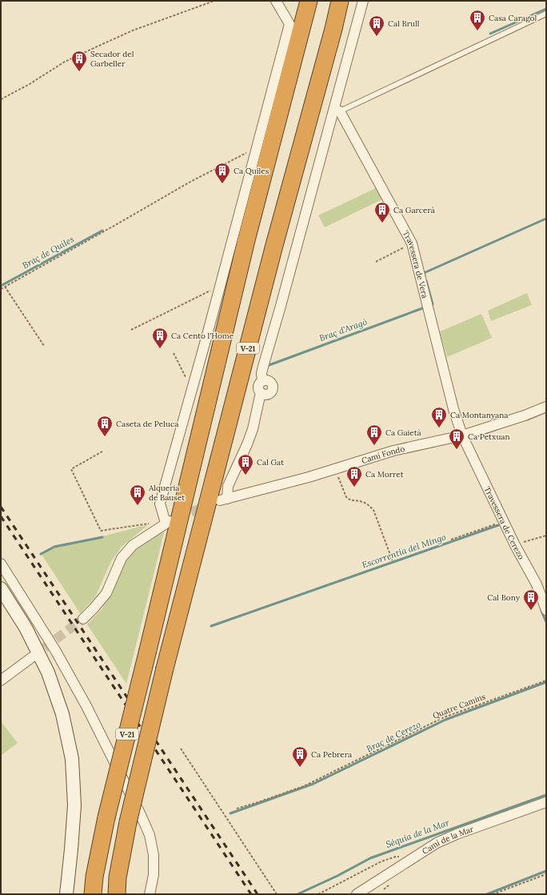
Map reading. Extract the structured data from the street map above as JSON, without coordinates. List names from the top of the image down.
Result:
{
  "streets": {
    "highway": ["V-21"],
    "street": [
      "Travessera de Vera",
      "Camí Fondo",
      "Travessera de Cerezo",
      "Camí de la Mar"
    ],
    "path": ["Quatre Camins"]
  },
  "crossings": [
    ["Travessera de Vera", "Camí Fondo"],
    ["Travessera de Vera", "Travessera de Cerezo"],
    ["Camí Fondo", "Travessera de Cerezo"]
  ],
  "water": [
    "Braç de Quiles",
    "Braç d'Aragó",
    "Escorrentia del Mingo",
    "Braç de Cerezo",
    "Séquia de la Mar"
  ],
  "places": {
    "building": [
      "Casa Caragol",
      "Cal Brull",
      "Secador del Garbeller",
      "Ca Quiles",
      "Ca Garcerà",
      "Ca Cento l'Home",
      "Ca Montanyana",
      "Caseta de Peluca",
      "Ca Gaietà",
      "Ca Petxuan",
      "Cal Gat",
      "Ca Morret",
      "Alqueria de Bauset",
      "Cal Bony",
      "Ca Pebrera"
    ]
  }
}
